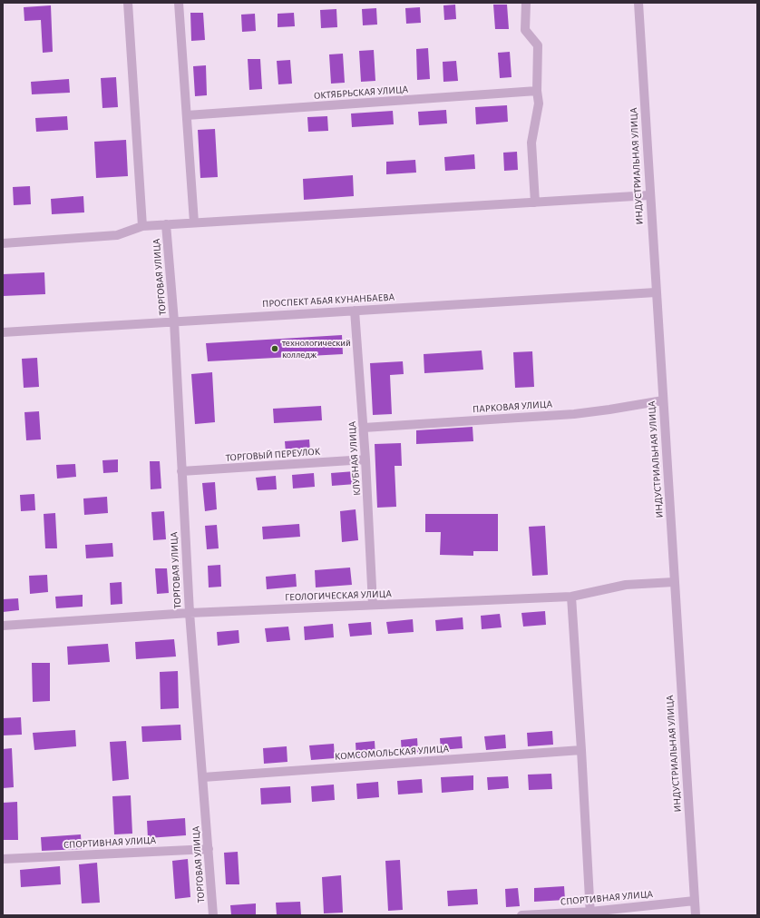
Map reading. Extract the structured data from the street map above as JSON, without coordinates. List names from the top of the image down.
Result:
{
  "streets": {
    "street": [
      "ОКТЯБРЬСКАЯ УЛИЦА",
      "ИНДУСТРИАЛЬНАЯ УЛИЦА",
      "ТОРГОВАЯ УЛИЦА",
      "ПРОСПЕКТ АБАЯ КУНАНБАЕВА",
      "ПАРКОВАЯ УЛИЦА",
      "ТОРГОВЫЙ ПЕРЕУЛОК",
      "КЛУБНАЯ УЛИЦА",
      "ГЕОЛОГИЧЕСКАЯ УЛИЦА",
      "КОМСОМОЛЬСКАЯ УЛИЦА",
      "СПОРТИВНАЯ УЛИЦА"
    ]
  },
  "crossings": [
    ["ИНДУСТРИАЛЬНАЯ УЛИЦА", "ПРОСПЕКТ АБАЯ КУНАНБАЕВА"],
    ["ИНДУСТРИАЛЬНАЯ УЛИЦА", "ПАРКОВАЯ УЛИЦА"],
    ["ИНДУСТРИАЛЬНАЯ УЛИЦА", "ГЕОЛОГИЧЕСКАЯ УЛИЦА"],
    ["ИНДУСТРИАЛЬНАЯ УЛИЦА", "СПОРТИВНАЯ УЛИЦА"],
    ["ТОРГОВАЯ УЛИЦА", "ПРОСПЕКТ АБАЯ КУНАНБАЕВА"],
    ["ТОРГОВАЯ УЛИЦА", "ТОРГОВЫЙ ПЕРЕУЛОК"],
    ["ТОРГОВАЯ УЛИЦА", "ГЕОЛОГИЧЕСКАЯ УЛИЦА"],
    ["ТОРГОВАЯ УЛИЦА", "КОМСОМОЛЬСКАЯ УЛИЦА"],
    ["ТОРГОВАЯ УЛИЦА", "СПОРТИВНАЯ УЛИЦА"],
    ["ПРОСПЕКТ АБАЯ КУНАНБАЕВА", "КЛУБНАЯ УЛИЦА"],
    ["ПАРКОВАЯ УЛИЦА", "КЛУБНАЯ УЛИЦА"],
    ["ТОРГОВЫЙ ПЕРЕУЛОК", "КЛУБНАЯ УЛИЦА"],
    ["КЛУБНАЯ УЛИЦА", "ГЕОЛОГИЧЕСКАЯ УЛИЦА"]
  ],
  "places": ["технологический колледж"]
}
